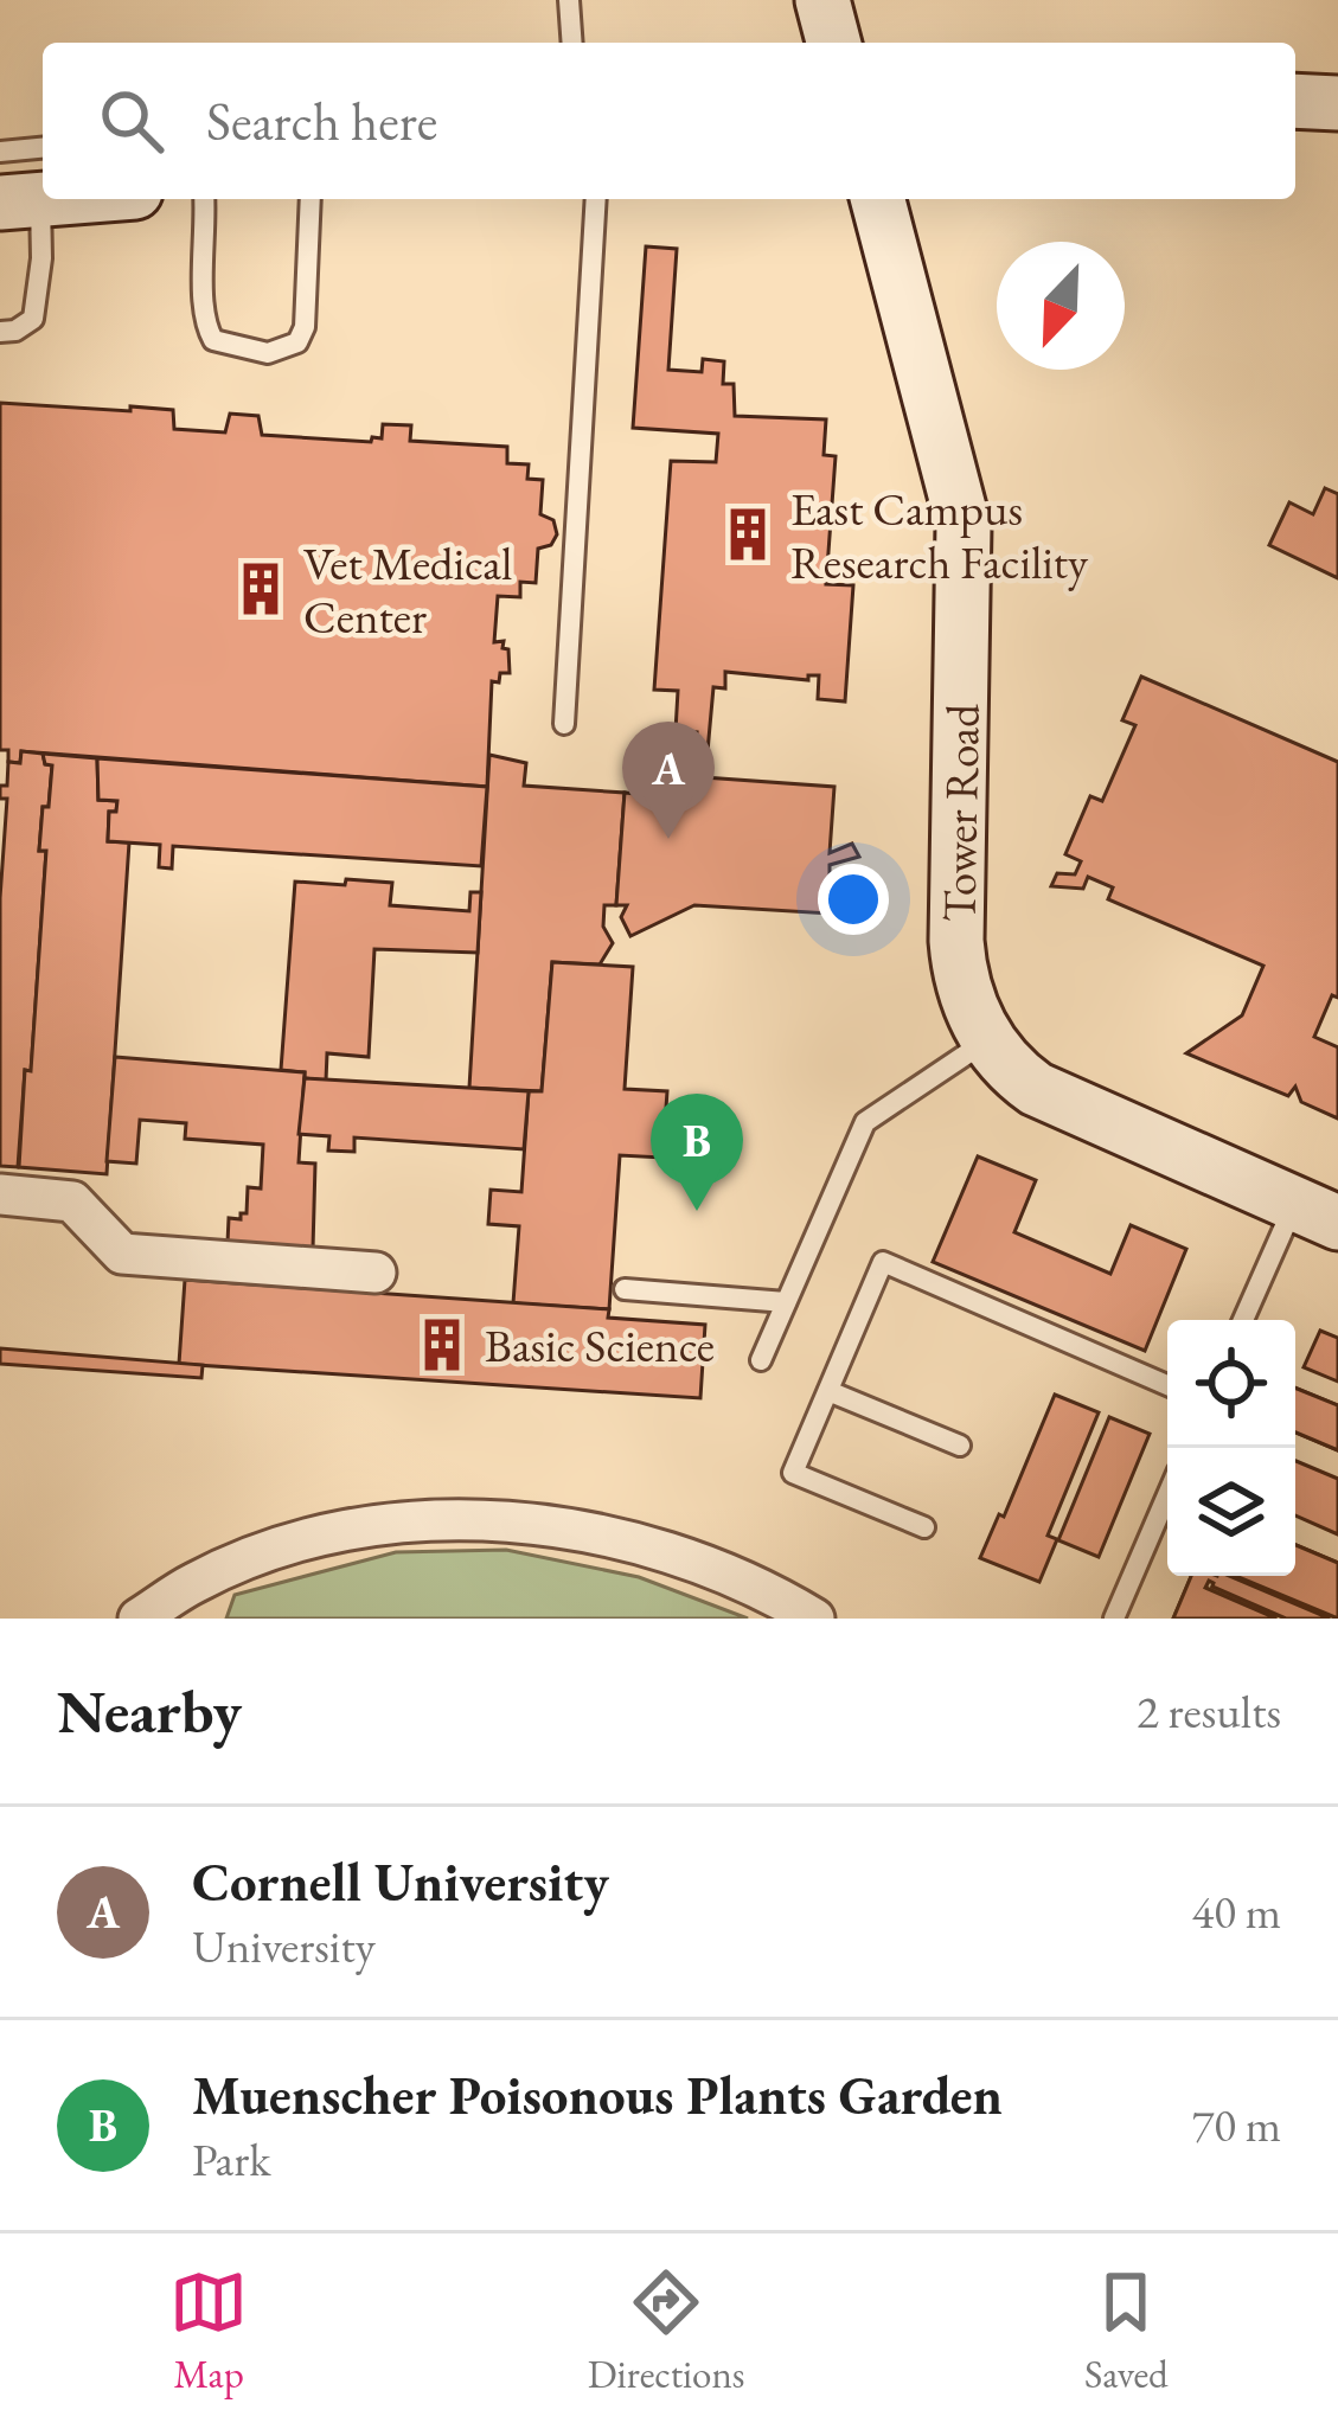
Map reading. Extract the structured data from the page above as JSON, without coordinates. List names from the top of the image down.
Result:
{
  "streets": {
    "street": ["Tower Road"]
  },
  "places": {
    "building": ["East Campus Research Facility", "Vet Medical Center", "Basic Science"]
  },
  "north": "bottom left",
  "page": {
    "search": "Search here",
    "pins": ["A", "B"],
    "heading": ["Nearby", "2 results"],
    "list": [
      {
        "mark": "A",
        "name": "Cornell University",
        "note": "University",
        "value": "40 m"
      },
      {
        "mark": "B",
        "name": "Muenscher Poisonous Plants Garden",
        "note": "Park",
        "value": "70 m"
      }
    ],
    "nav": ["Map", "Directions", "Saved"]
  }
}
